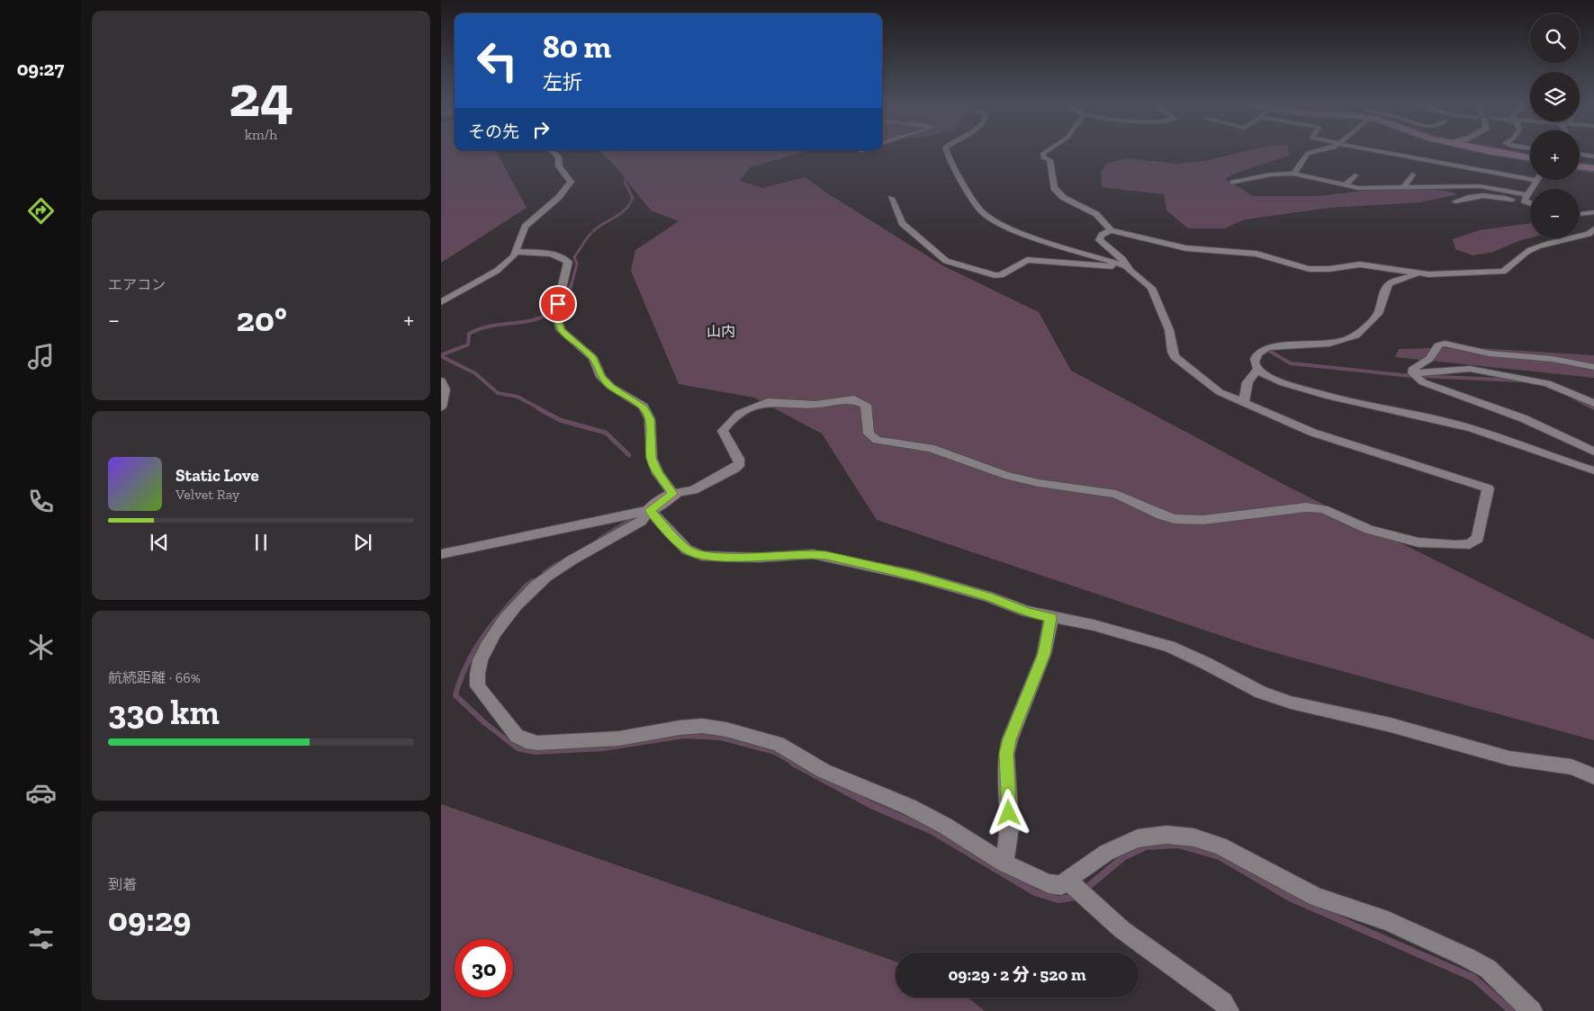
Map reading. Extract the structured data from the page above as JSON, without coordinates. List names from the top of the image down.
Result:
{
  "districts": ["山内"],
  "page": {
    "tabs": "09:27",
    "tile": [
      ["24", "km/h"],
      "エアコン",
      ["航続距離 · 66%", "330 km"],
      ["到着", "09:29"]
    ],
    "map_buttons": ["+", "−"],
    "turn": ["80 m", "左折"],
    "then": "その先",
    "heat": ["−", "20°", "+"],
    "song": ["Static Love", "Velvet Ray"],
    "limit": "30",
    "trip": "09:29 · 2 分 · 520 m"
  }
}
